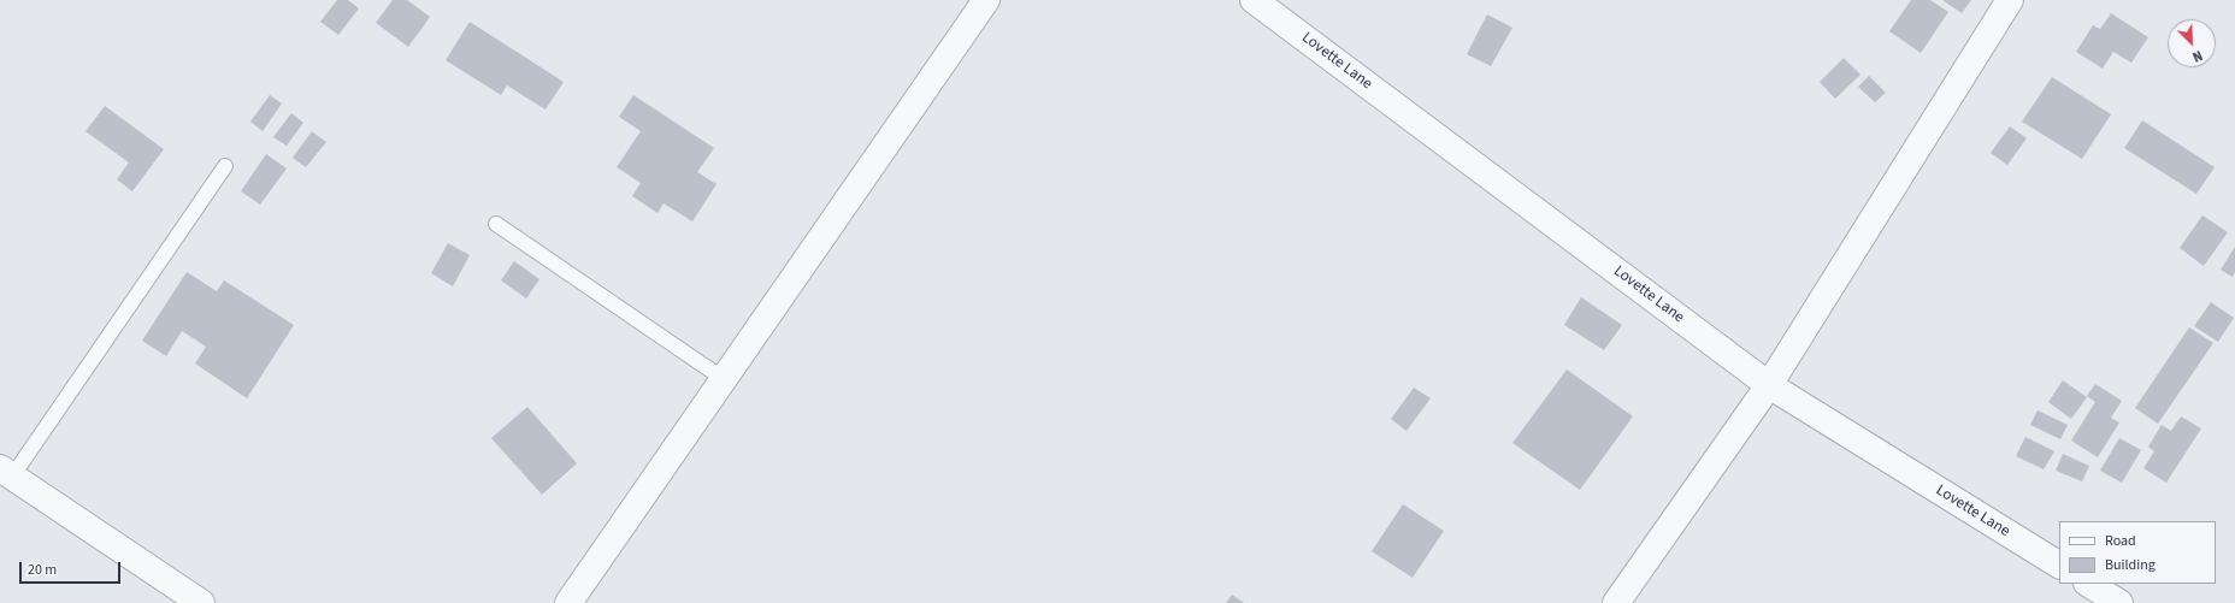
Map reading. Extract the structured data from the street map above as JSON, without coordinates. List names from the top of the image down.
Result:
{
  "streets": {
    "street": ["Lovette Lane"]
  },
  "legend": ["Road", "Building"],
  "scale_bar": "20 m",
  "north": "bottom right"
}
